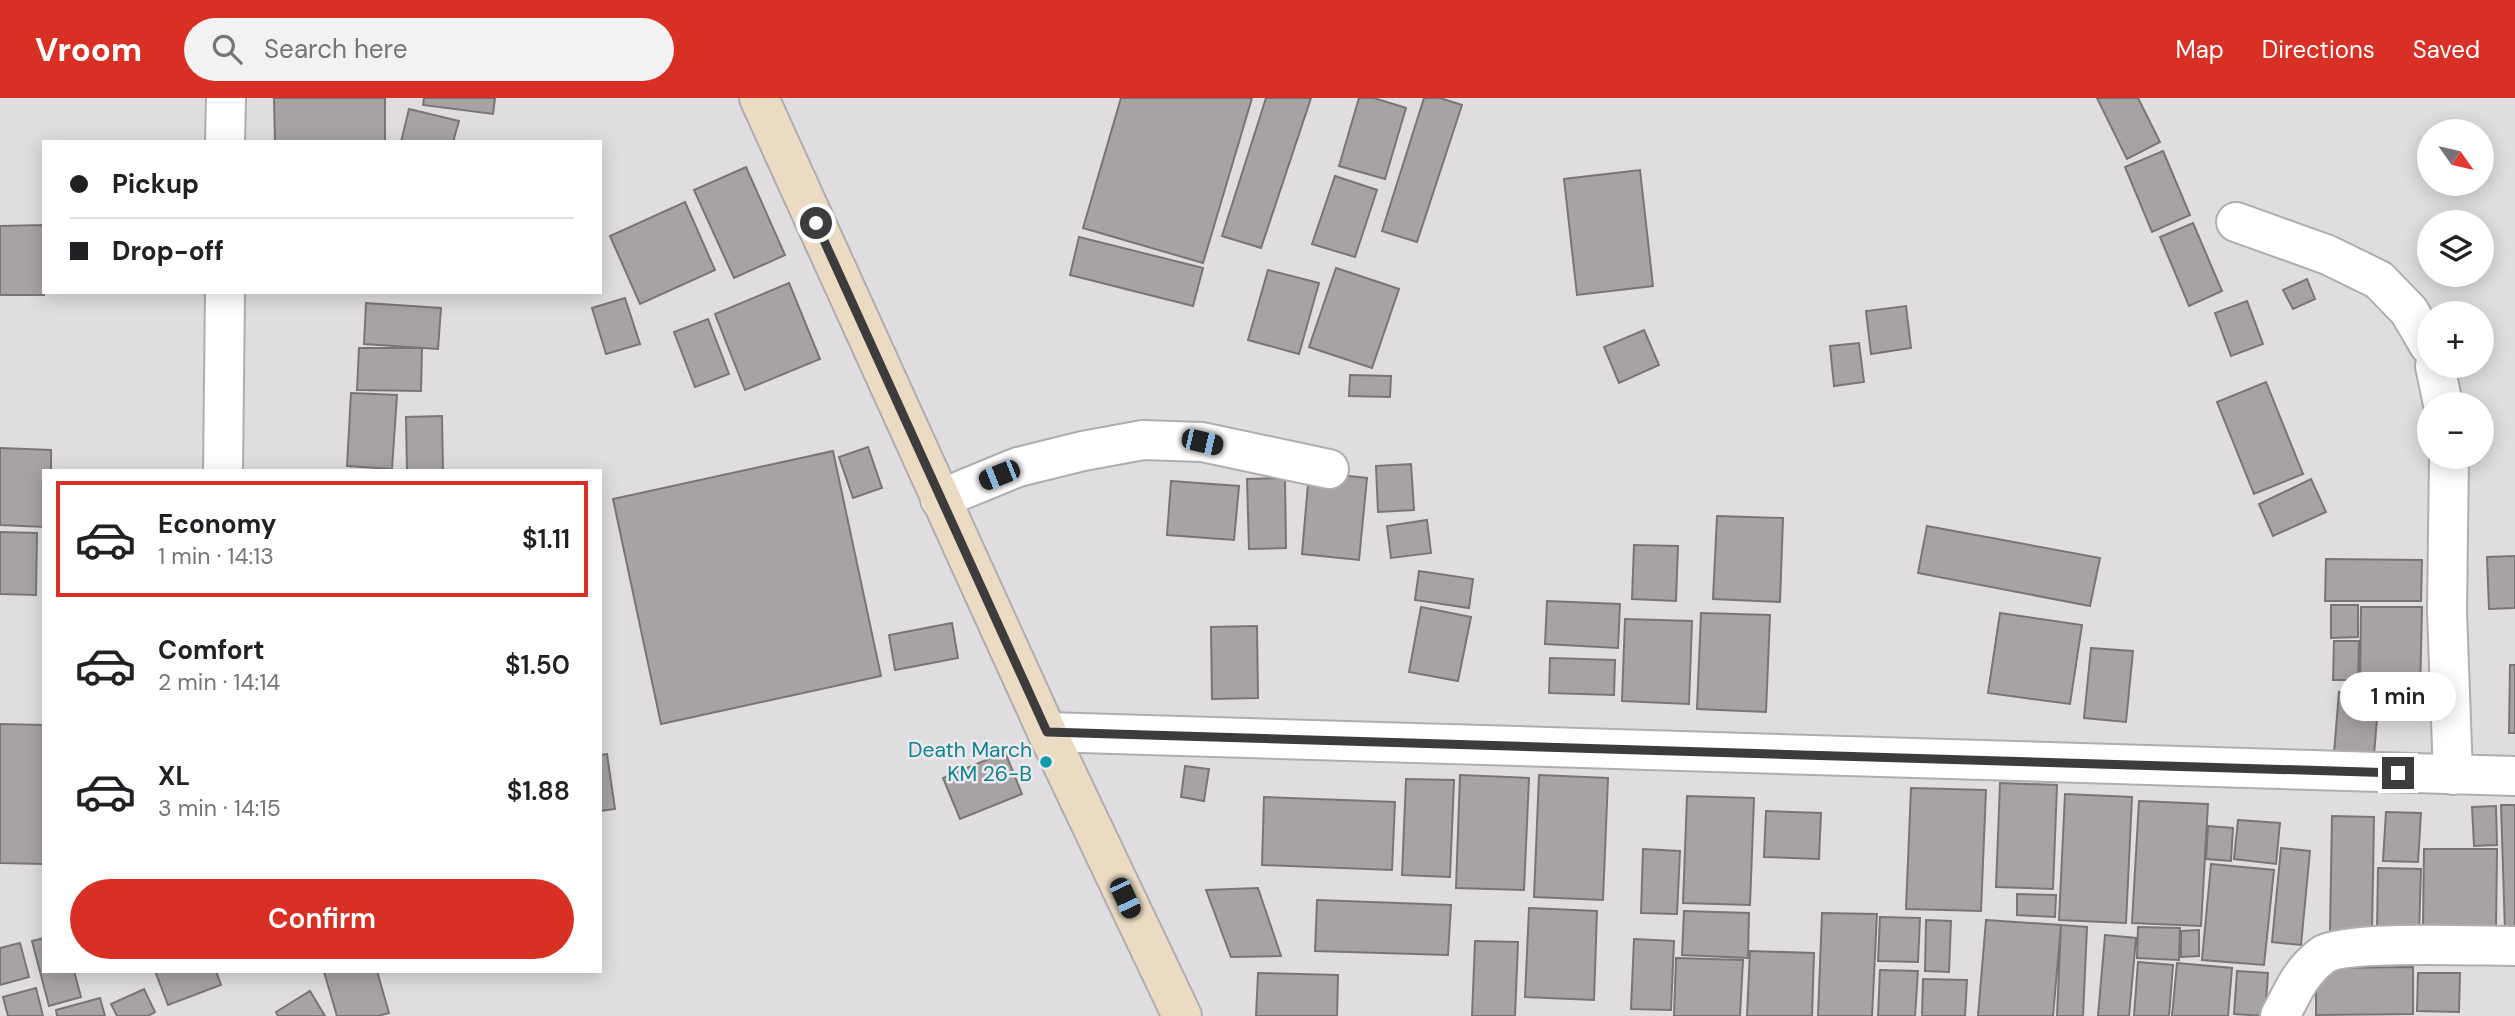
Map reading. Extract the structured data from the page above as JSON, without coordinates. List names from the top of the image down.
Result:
{
  "places": ["Death March KM 26-B"],
  "north": "bottom right",
  "page": {
    "header": "Vroom",
    "search": "Search here",
    "nav": ["Map", "Directions", "Saved"],
    "map_buttons": ["+", "−"],
    "banner": ["Pickup", "Drop-off"],
    "list": [
      {
        "name": "Economy",
        "note": "1 min · 14:13",
        "value": "$1.11"
      },
      {
        "name": "Comfort",
        "note": "2 min · 14:14",
        "value": "$1.50"
      },
      {
        "name": "XL",
        "note": "3 min · 14:15",
        "value": "$1.88"
      }
    ],
    "bubble": "1 min",
    "buttons": "Confirm"
  }
}
